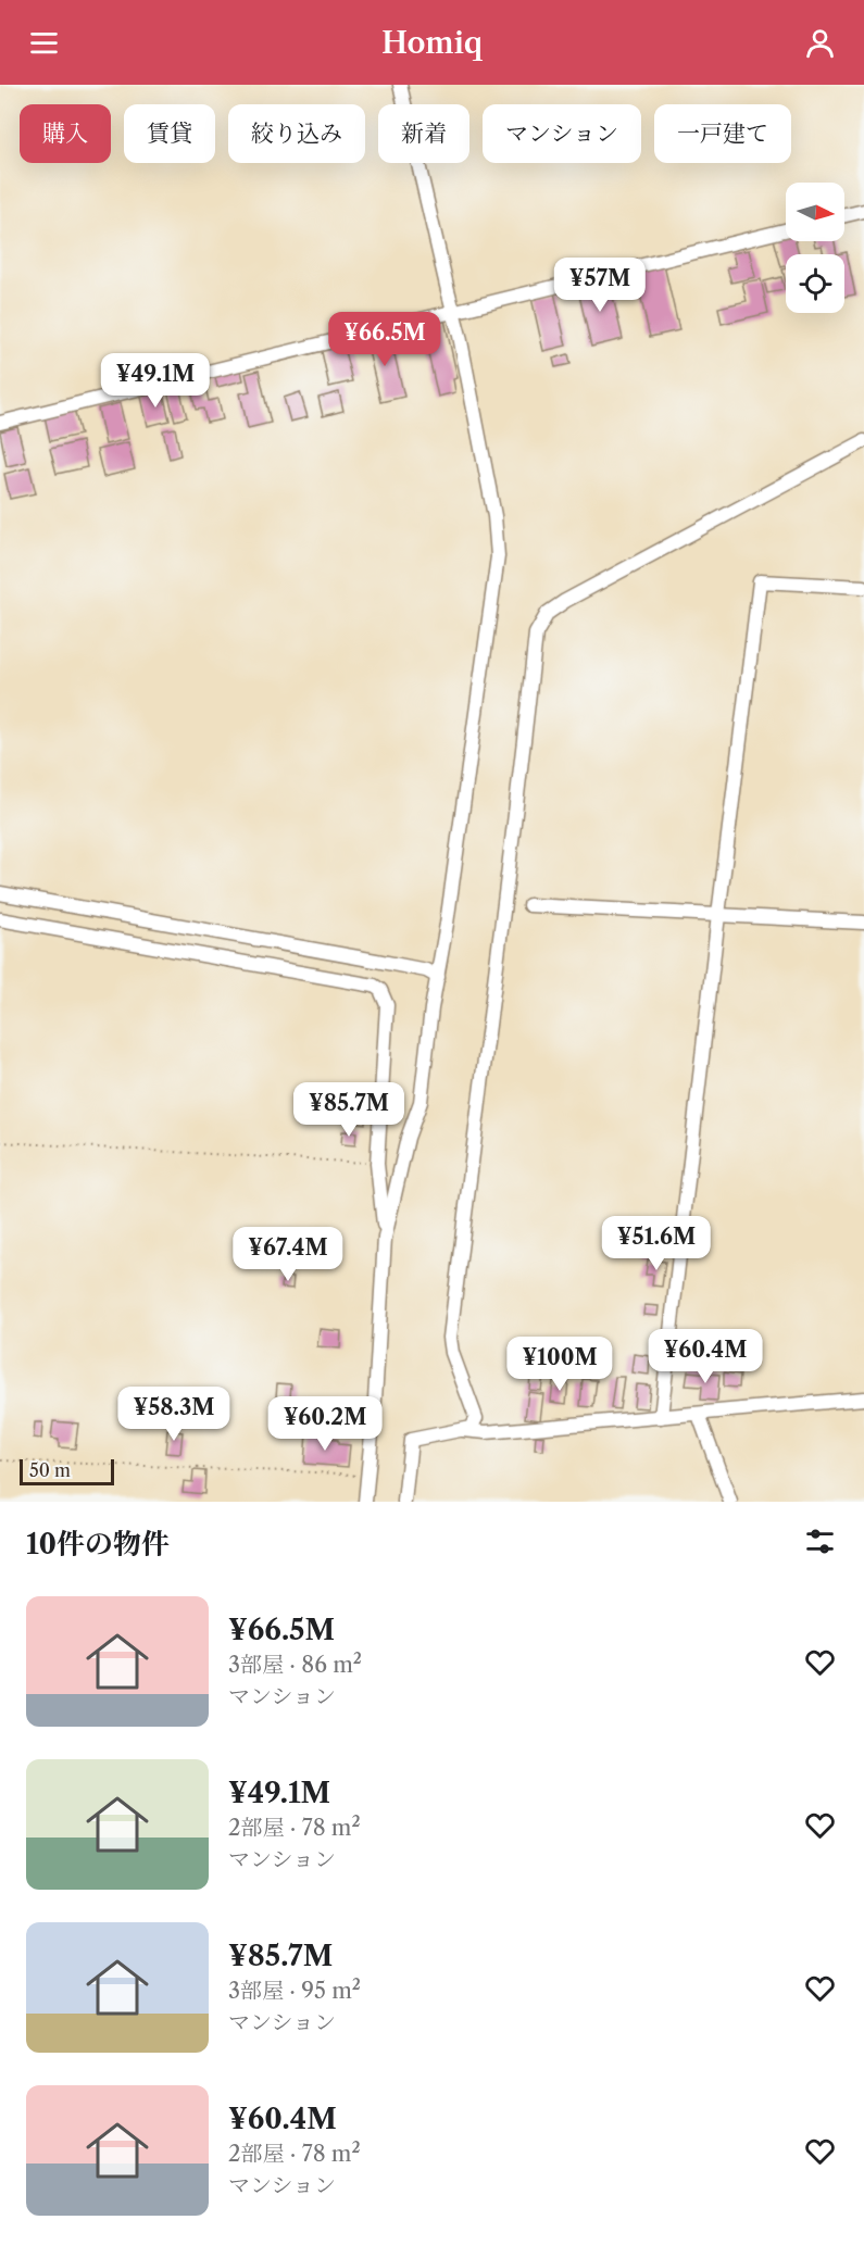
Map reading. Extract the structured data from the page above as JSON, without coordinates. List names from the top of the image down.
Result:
{
  "scale_bar": "50 m",
  "north": "right",
  "page": {
    "header": "Homiq",
    "chip": [
      "購入",
      "賃貸",
      "絞り込み",
      "新着",
      "マンション",
      "一戸建て"
    ],
    "price": [
      "¥57M",
      "¥66.5M",
      "¥49.1M",
      "¥85.7M",
      "¥51.6M",
      "¥67.4M",
      "¥60.4M",
      "¥100M",
      "¥58.3M",
      "¥60.2M"
    ],
    "scale": "50 m",
    "heading": "10件の物件",
    "list": [
      {
        "name": "¥66.5M",
        "note": "3部屋 · 86 m² · マンション"
      },
      {
        "name": "¥49.1M",
        "note": "2部屋 · 78 m² · マンション"
      },
      {
        "name": "¥85.7M",
        "note": "3部屋 · 95 m² · マンション"
      },
      {
        "name": "¥60.4M",
        "note": "2部屋 · 78 m² · マンション"
      }
    ]
  }
}
